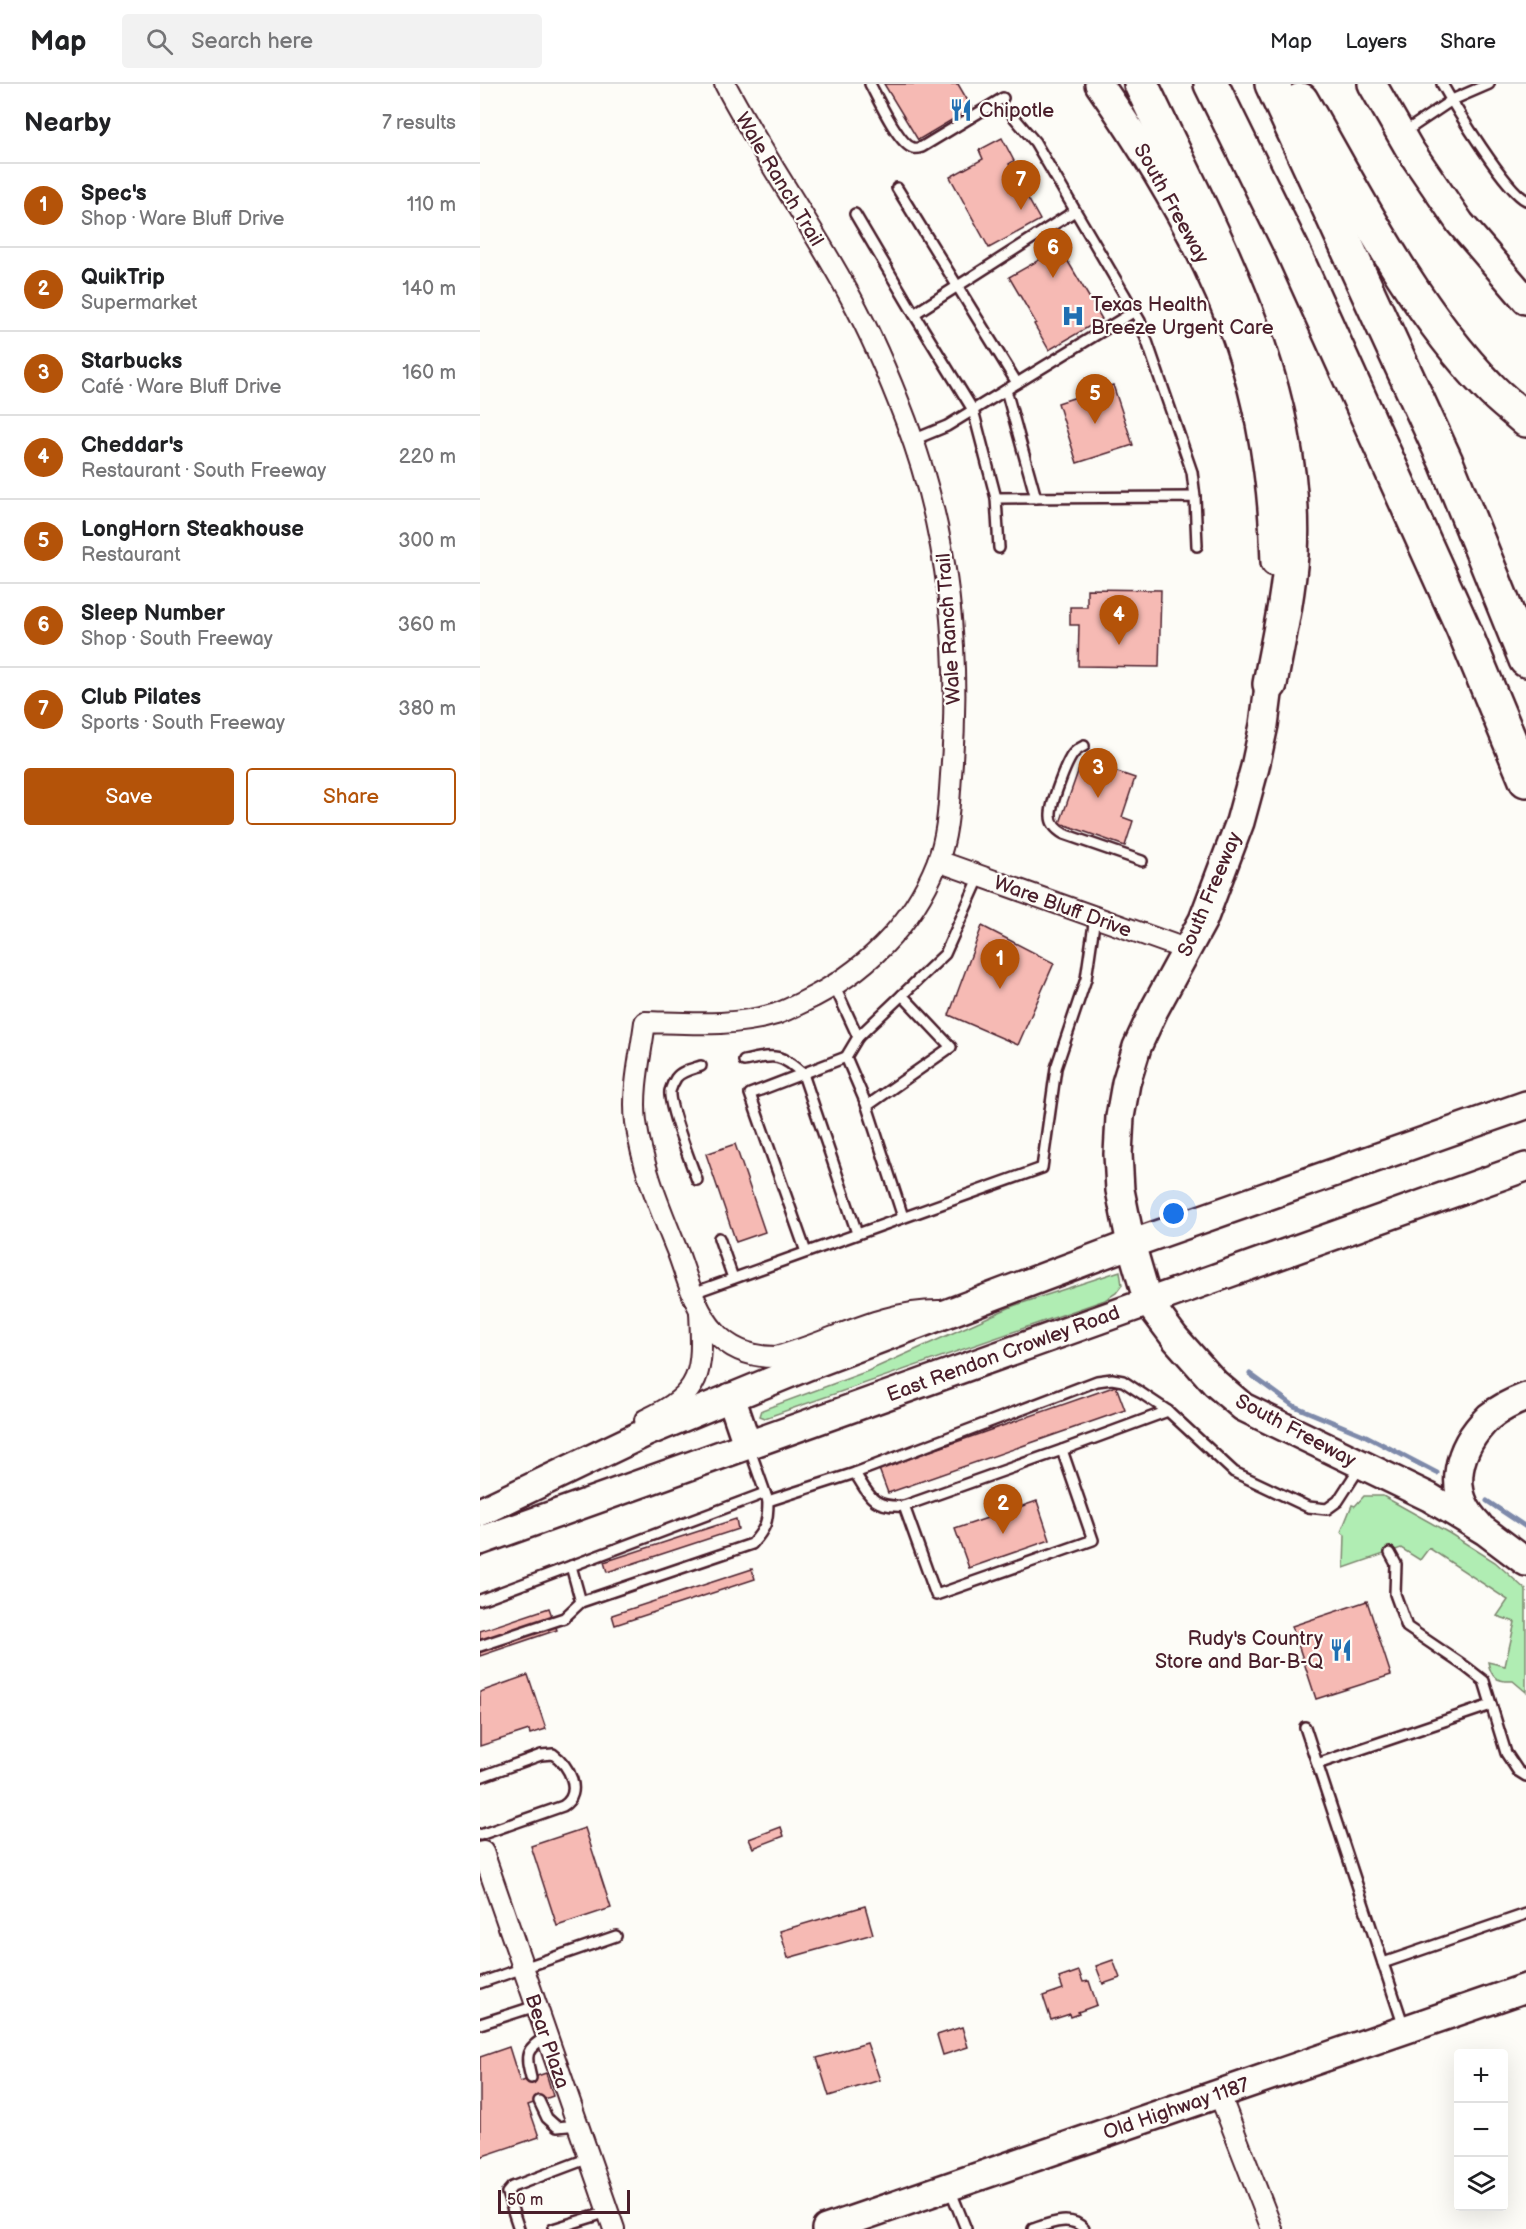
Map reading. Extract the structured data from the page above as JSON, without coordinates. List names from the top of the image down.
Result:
{
  "streets": {
    "main road": ["South Freeway", "East Rendon Crowley Road", "Old Highway 1187"],
    "street": ["Wale Ranch Trail", "Ware Bluff Drive", "Bear Plaza"]
  },
  "crossings": [
    ["Wale Ranch Trail", "Ware Bluff Drive"],
    ["South Freeway", "Ware Bluff Drive"],
    ["South Freeway", "East Rendon Crowley Road"]
  ],
  "places": {
    "restaurant": ["Chipotle", "Rudy's Country Store and Bar-B-Q"],
    "hospital": ["Texas Health Breeze Urgent Care"]
  },
  "scale_bar": "50 m",
  "page": {
    "header": "Map",
    "search": "Search here",
    "nav": ["Map", "Layers", "Share"],
    "heading": ["Nearby", "7 results"],
    "pins": [
      "7",
      "6",
      "5",
      "4",
      "3",
      "1",
      "2"
    ],
    "list": [
      {
        "mark": "1",
        "name": "Spec's",
        "note": "Shop · Ware Bluff Drive",
        "value": "110 m"
      },
      {
        "mark": "2",
        "name": "QuikTrip",
        "note": "Supermarket",
        "value": "140 m"
      },
      {
        "mark": "3",
        "name": "Starbucks",
        "note": "Café · Ware Bluff Drive",
        "value": "160 m"
      },
      {
        "mark": "4",
        "name": "Cheddar's",
        "note": "Restaurant · South Freeway",
        "value": "220 m"
      },
      {
        "mark": "5",
        "name": "LongHorn Steakhouse",
        "note": "Restaurant",
        "value": "300 m"
      },
      {
        "mark": "6",
        "name": "Sleep Number",
        "note": "Shop · South Freeway",
        "value": "360 m"
      },
      {
        "mark": "7",
        "name": "Club Pilates",
        "note": "Sports · South Freeway",
        "value": "380 m"
      }
    ],
    "buttons": ["Save", "Share"],
    "map_buttons": ["+", "−"],
    "scale": "50 m"
  }
}
